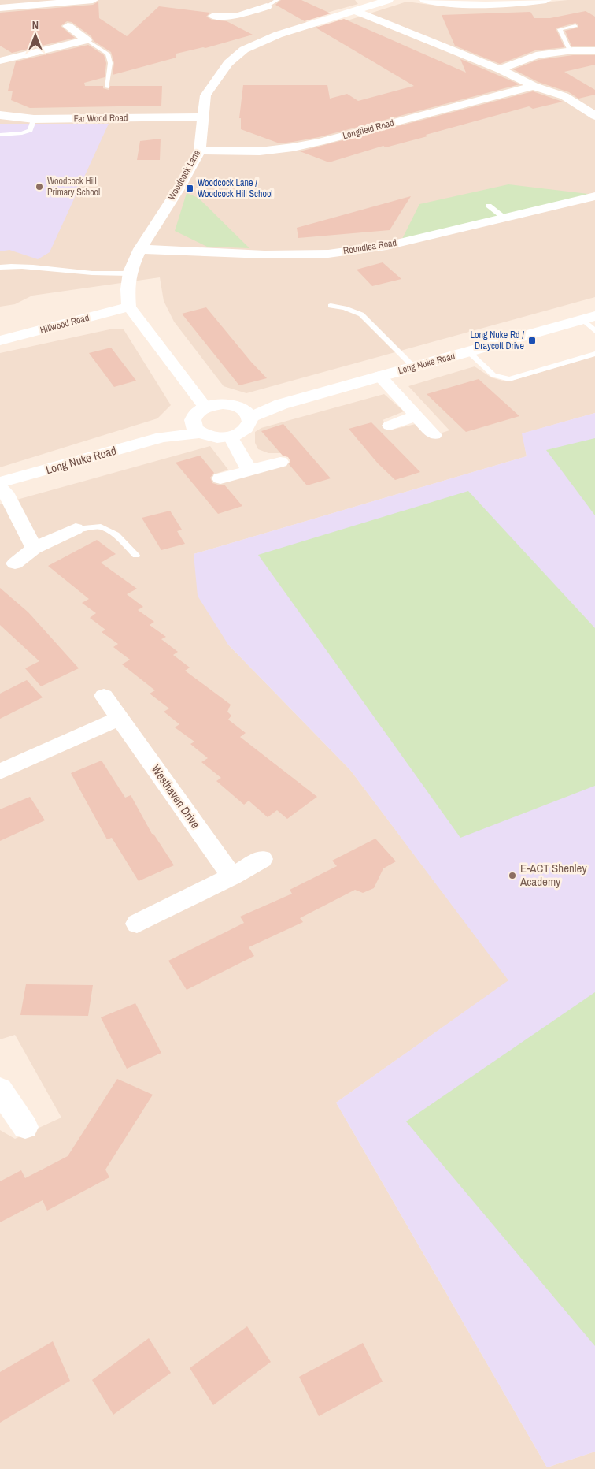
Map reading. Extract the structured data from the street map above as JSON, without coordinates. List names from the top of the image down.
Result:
{
  "streets": {
    "street": [
      "Far Wood Road",
      "Longfield Road",
      "Woodcock Lane",
      "Roundlea Road",
      "Hillwood Road",
      "Long Nuke Road",
      "Westhaven Drive"
    ]
  },
  "crossings": [
    ["Far Wood Road", "Woodcock Lane"],
    ["Longfield Road", "Woodcock Lane"],
    ["Woodcock Lane", "Roundlea Road"],
    ["Woodcock Lane", "Hillwood Road"]
  ],
  "places": {
    "other": ["Woodcock Hill Primary School", "E-ACT Shenley Academy"],
    "transit": ["Woodcock Lane / Woodcock Hill School", "Long Nuke Rd / Draycott Drive"]
  },
  "north": "top"
}
